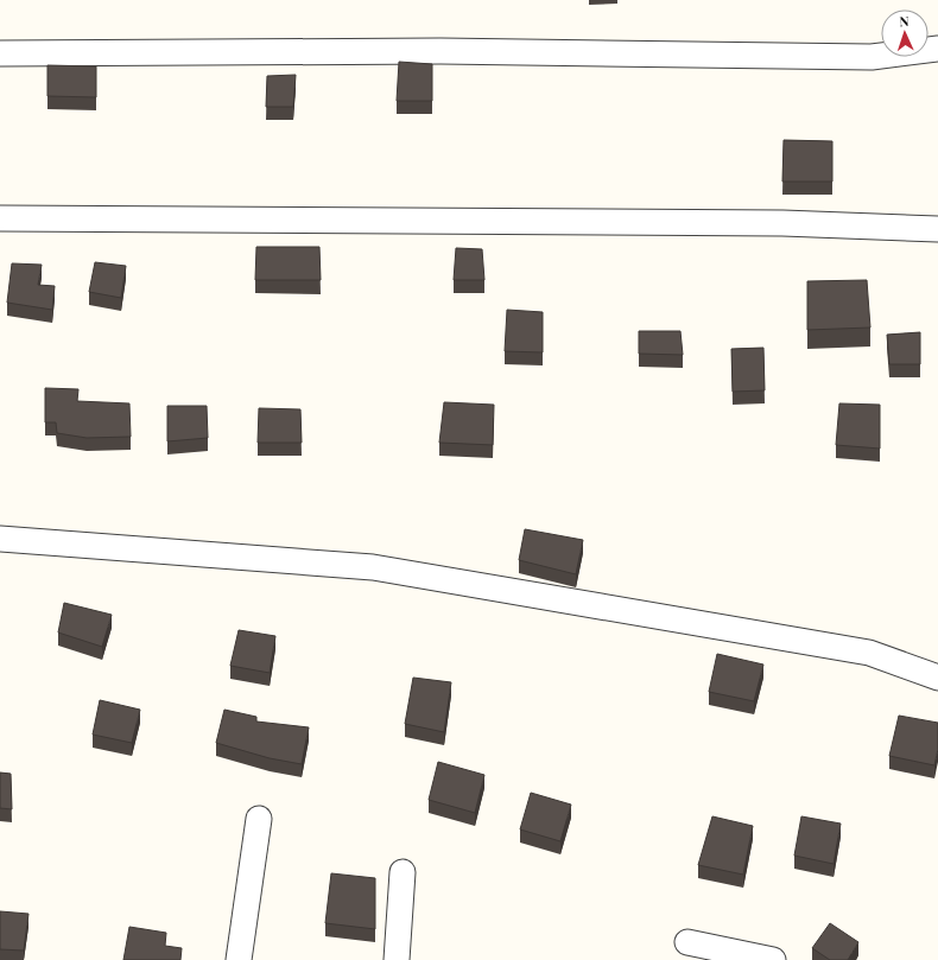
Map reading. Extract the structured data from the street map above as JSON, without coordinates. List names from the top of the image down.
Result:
{
  "north": "top"
}
